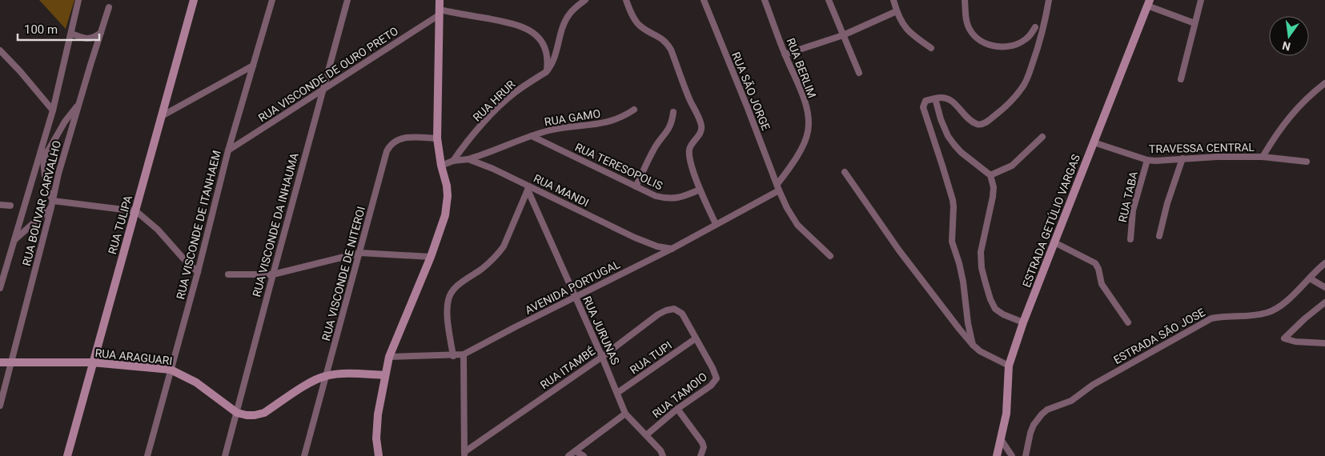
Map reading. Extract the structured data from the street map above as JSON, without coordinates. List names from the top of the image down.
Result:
{
  "streets": {
    "main road": ["ESTRADA GETÚLIO VARGAS", "RUA TULIPA", "RUA ARAGUARI"],
    "street": [
      "RUA BERLIM",
      "RUA VISCONDE DE OURO PRETO",
      "RUA SÃO JORGE",
      "RUA HRUR",
      "RUA GAMO",
      "TRAVESSA CENTRAL",
      "RUA TERESOPOLIS",
      "RUA MANDI",
      "RUA TABA",
      "RUA BOLIVAR CARVALHO",
      "RUA VISCONDE DE ITANHAEM",
      "RUA VISCONDE DA INHAUMA",
      "RUA VISCONDE DE NITEROI",
      "AVENIDA PORTUGAL",
      "RUA JURUNAS",
      "ESTRADA SĀO JOSE",
      "RUA TUPI",
      "RUA ITAMBÉ",
      "RUA TAMOIO"
    ]
  },
  "crossings": [
    ["RUA BERLIM", "RUA SÃO JORGE"],
    ["RUA BERLIM", "AVENIDA PORTUGAL"],
    ["RUA VISCONDE DE OURO PRETO", "RUA VISCONDE DE ITANHAEM"],
    ["RUA VISCONDE DE OURO PRETO", "RUA VISCONDE DA INHAUMA"],
    ["RUA SÃO JORGE", "AVENIDA PORTUGAL"],
    ["RUA HRUR", "RUA MANDI"],
    ["RUA GAMO", "RUA TERESOPOLIS"],
    ["RUA GAMO", "RUA MANDI"],
    ["TRAVESSA CENTRAL", "RUA TABA"],
    ["TRAVESSA CENTRAL", "ESTRADA GETÚLIO VARGAS"],
    ["RUA MANDI", "AVENIDA PORTUGAL"],
    ["RUA MANDI", "RUA JURUNAS"],
    ["RUA BOLIVAR CARVALHO", "RUA ARAGUARI"],
    ["RUA TULIPA", "RUA ARAGUARI"],
    ["RUA VISCONDE DE ITANHAEM", "RUA ARAGUARI"],
    ["RUA VISCONDE DA INHAUMA", "RUA ARAGUARI"],
    ["RUA VISCONDE DE NITEROI", "RUA ARAGUARI"],
    ["AVENIDA PORTUGAL", "RUA JURUNAS"],
    ["RUA JURUNAS", "RUA TUPI"],
    ["RUA JURUNAS", "RUA ITAMBÉ"],
    ["RUA TUPI", "RUA ITAMBÉ"],
    ["RUA TUPI", "RUA TAMOIO"],
    ["RUA ITAMBÉ", "RUA TAMOIO"]
  ],
  "scale_bar": "100 m",
  "north": "bottom"
}
